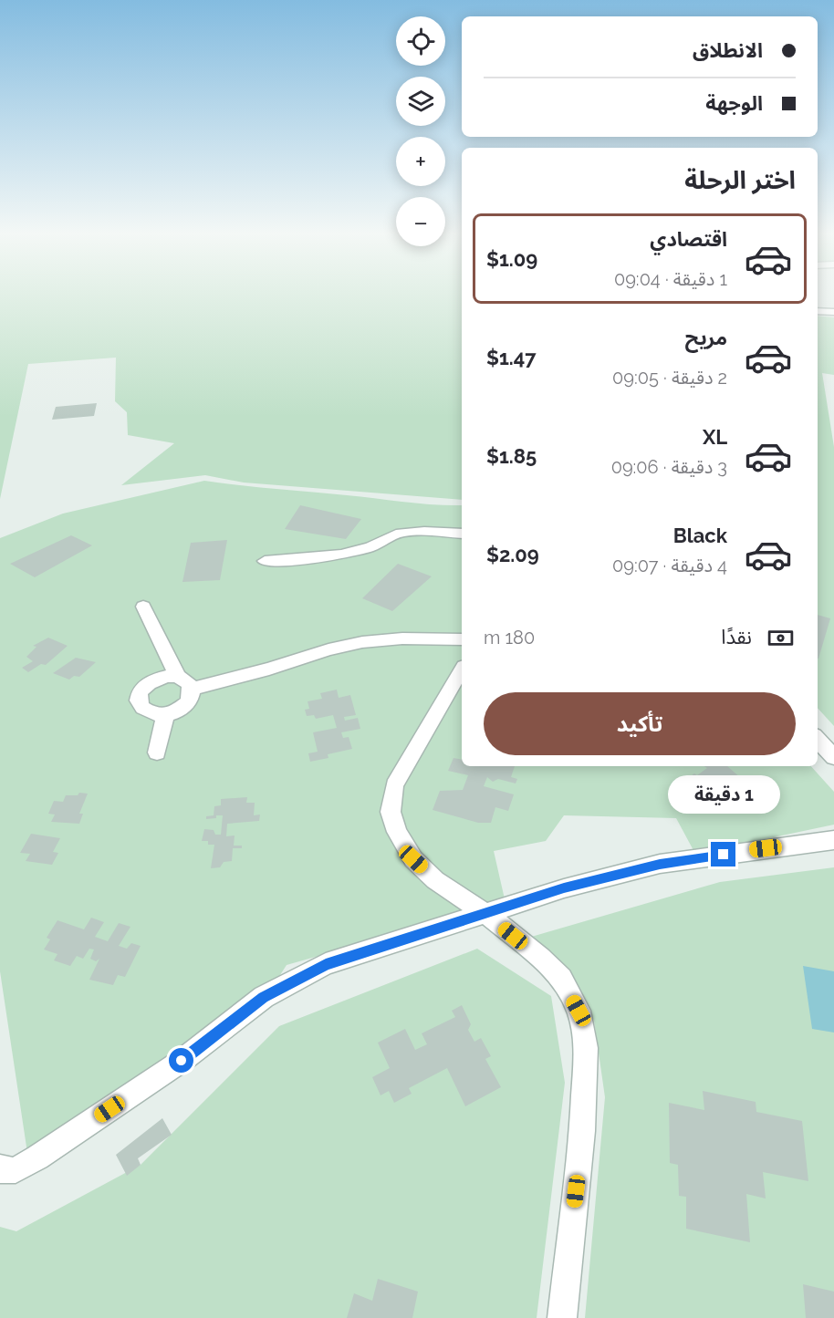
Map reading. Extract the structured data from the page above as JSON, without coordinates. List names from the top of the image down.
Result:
{
  "page": {
    "map_buttons": ["+", "−"],
    "banner": ["الانطلاق", "الوجهة"],
    "heading": "اختر الرحلة",
    "list": [
      {
        "name": "اقتصادي",
        "note": "1 دقيقة · 09:04",
        "value": "$1.09"
      },
      {
        "name": "مريح",
        "note": "2 دقيقة · 09:05",
        "value": "$1.47"
      },
      {
        "name": "XL",
        "note": "3 دقيقة · 09:06",
        "value": "$1.85"
      },
      {
        "name": "Black",
        "note": "4 دقيقة · 09:07",
        "value": "$2.09"
      }
    ],
    "pay": ["نقدًا", "180 m"],
    "buttons": "تأكيد",
    "bubble": "1 دقيقة"
  }
}
